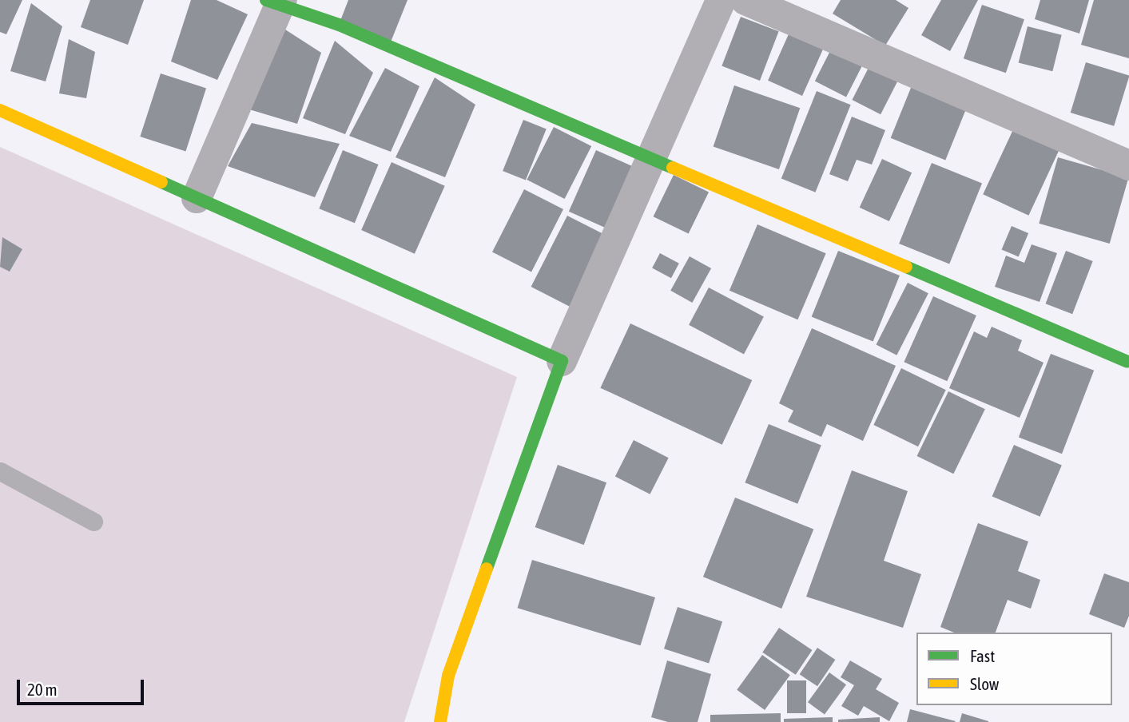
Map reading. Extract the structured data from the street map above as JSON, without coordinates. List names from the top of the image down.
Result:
{
  "legend": ["Fast", "Slow"],
  "scale_bar": "20 m"
}
